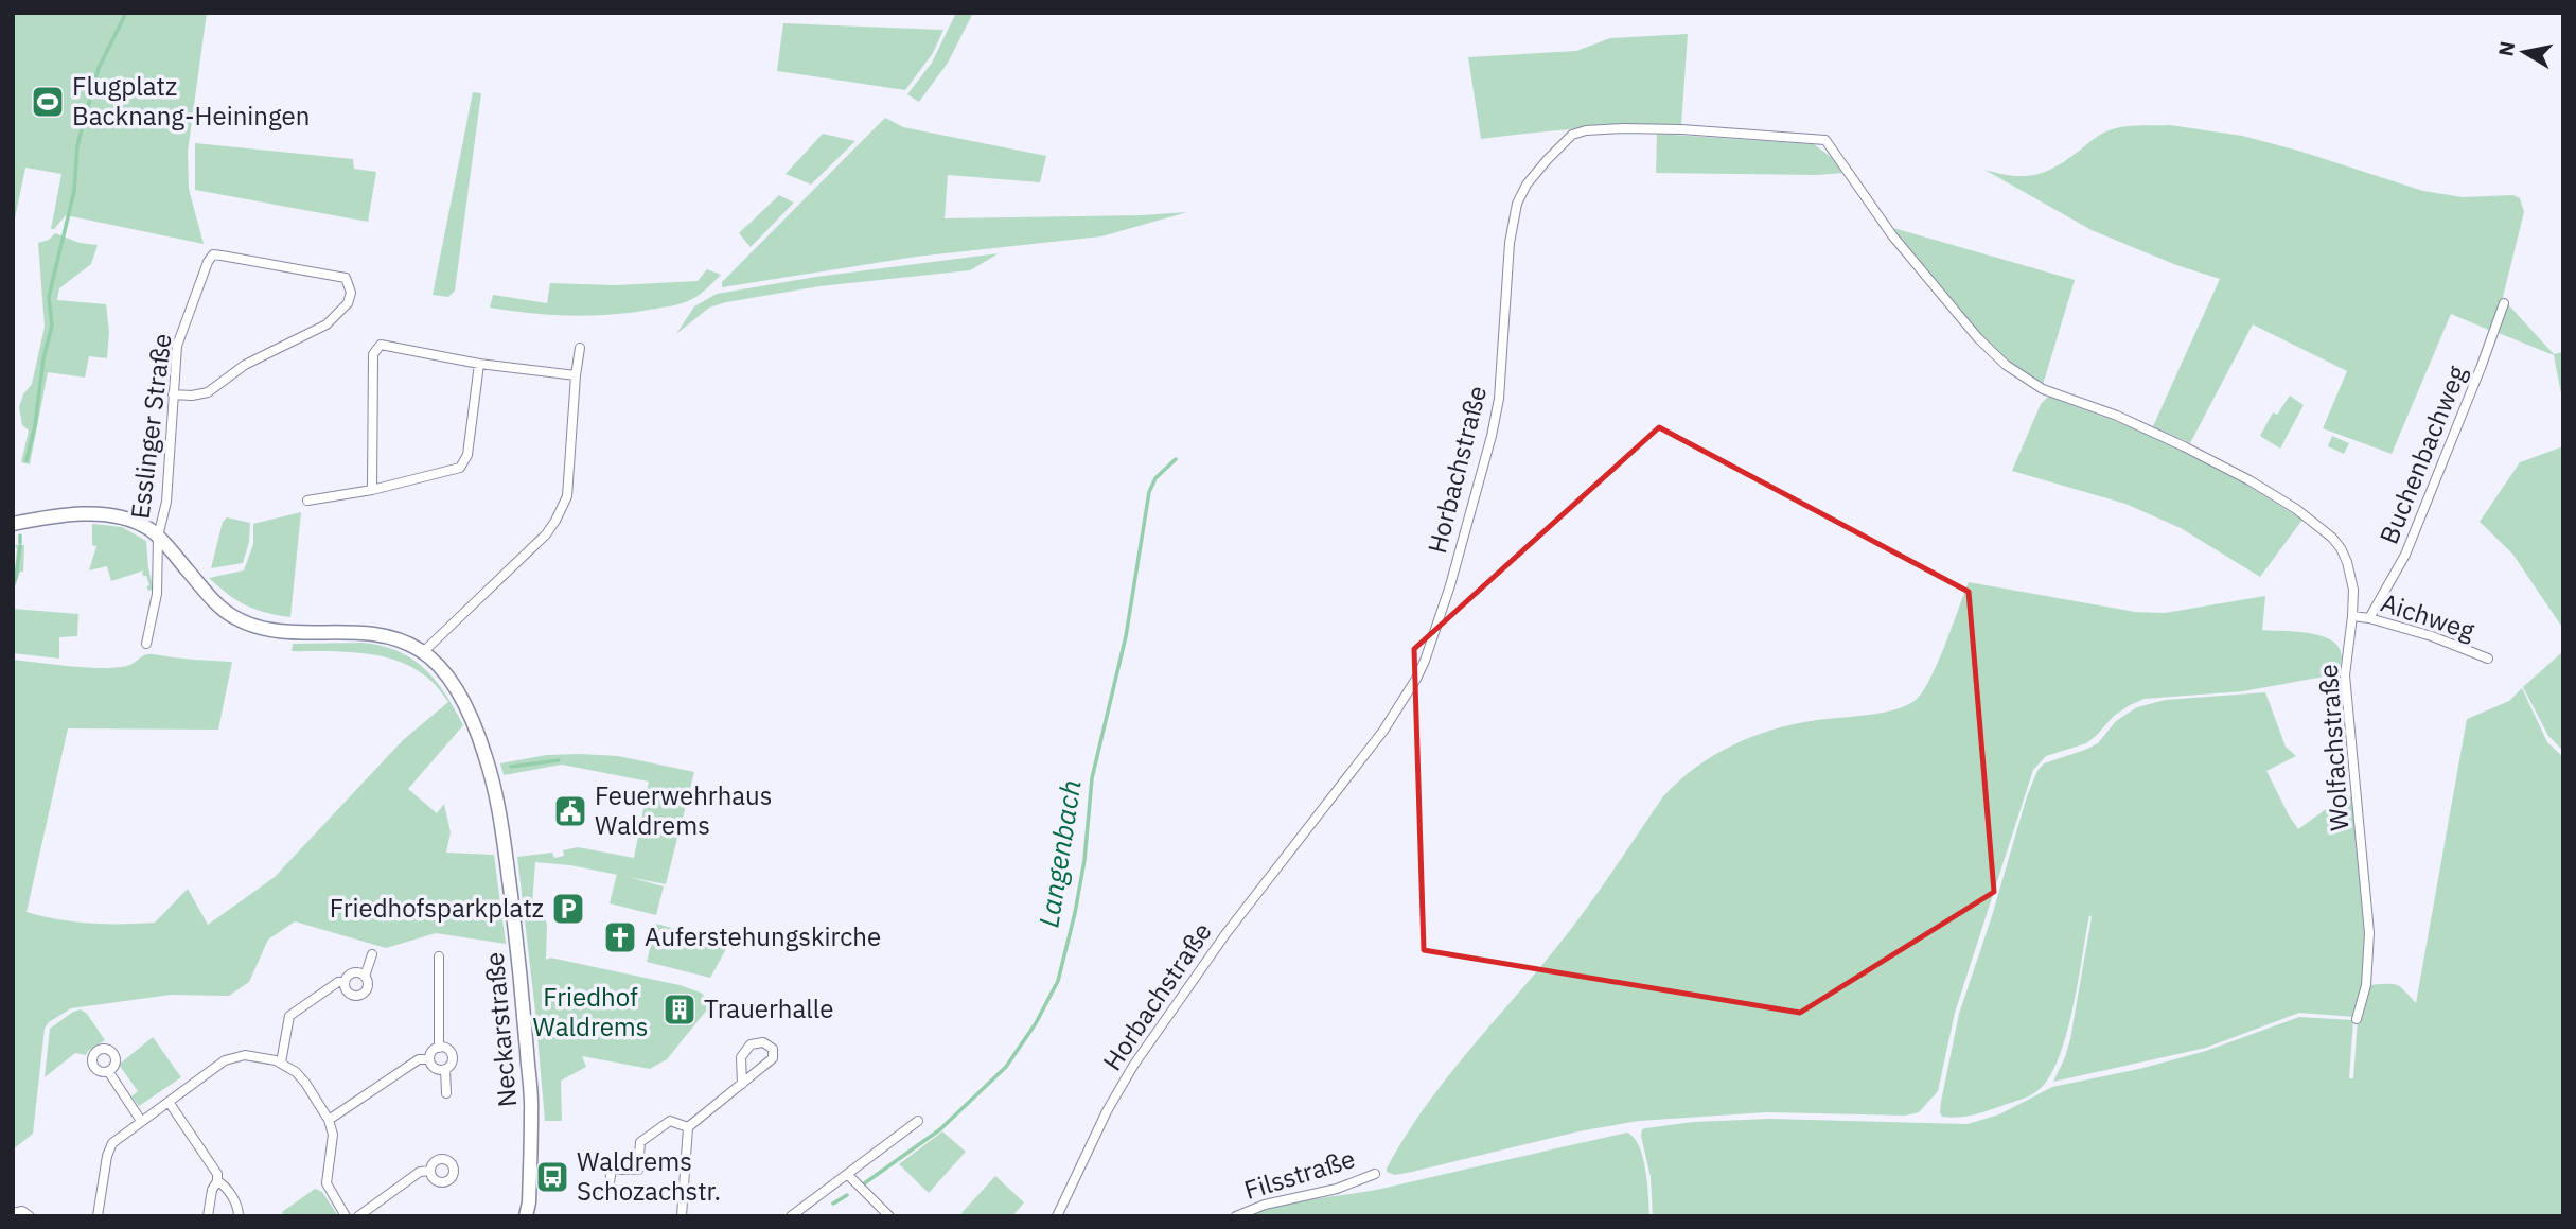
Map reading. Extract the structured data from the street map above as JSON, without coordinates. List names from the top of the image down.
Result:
{
  "streets": {
    "street": [
      "Esslinger Straße",
      "Buchenbachweg",
      "Horbachstraße",
      "Aichweg",
      "Wolfachstraße",
      "Neckarstraße",
      "Filsstraße"
    ]
  },
  "crossings": [
    ["Buchenbachweg", "Aichweg"],
    ["Horbachstraße", "Wolfachstraße"],
    ["Aichweg", "Wolfachstraße"]
  ],
  "water": ["Langenbach"],
  "parks": ["Friedhof Waldrems"],
  "places": {
    "sports": ["Flugplatz Backnang-Heiningen"],
    "public building": ["Feuerwehrhaus Waldrems"],
    "parking": ["Friedhofsparkplatz"],
    "church": ["Auferstehungskirche"],
    "building": ["Trauerhalle"],
    "bus stop": ["Waldrems Schozachstr."]
  },
  "north": "left"
}
